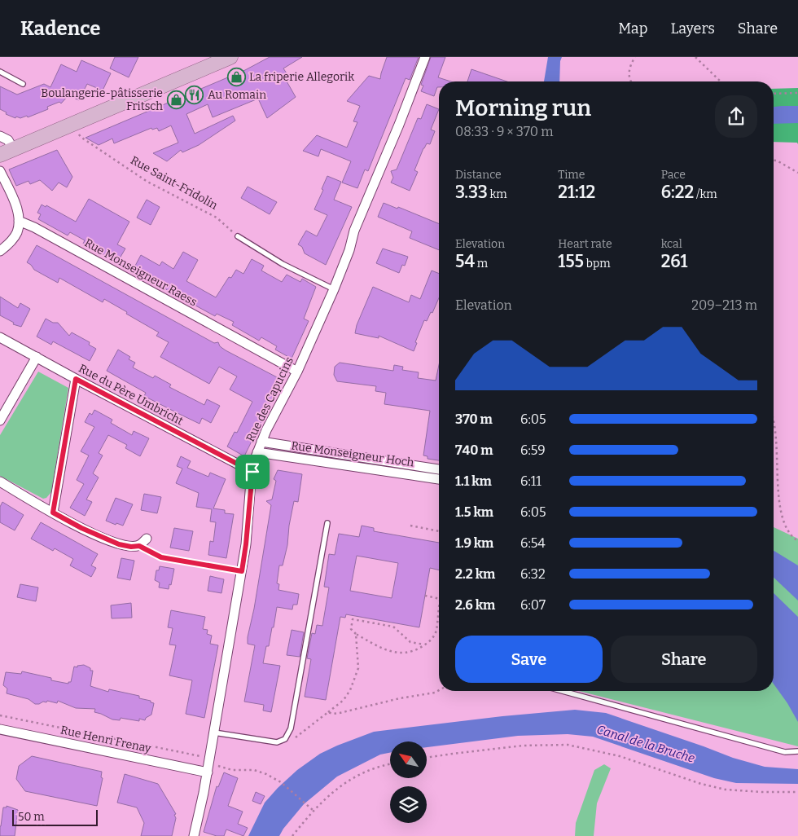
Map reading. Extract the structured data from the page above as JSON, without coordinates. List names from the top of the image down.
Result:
{
  "streets": {
    "street": [
      "Rue Monseigneur Raess",
      "Rue du Père Umbricht",
      "Rue des Capucins",
      "Rue Monseigneur Hoch",
      "Rue Henri Frenay"
    ],
    "path": ["Rue Saint-Fridolin"]
  },
  "crossings": [
    ["Rue Monseigneur Raess", "Rue des Capucins"],
    ["Rue du Père Umbricht", "Rue des Capucins"],
    ["Rue des Capucins", "Rue Monseigneur Hoch"],
    ["Rue des Capucins", "Rue Henri Frenay"]
  ],
  "water": ["Canal de la Bruche"],
  "places": {
    "shop": ["La friperie Allegorik", "Boulangerie-pâtisserie Fritsch"],
    "restaurant": ["Au Romain"]
  },
  "scale_bar": "50 m",
  "north": "top left",
  "page": {
    "header": "Kadence",
    "nav": ["Map", "Layers", "Share"],
    "heading": ["Morning run", "08:33 · 9 × 370 m"],
    "stats": [
      ["Distance", "3.33 km"],
      ["Time", "21:12"],
      ["Pace", "6:22 /km"],
      ["Elevation", "54 m"],
      ["Heart rate", "155 bpm"],
      ["kcal", "261"]
    ],
    "chart": ["Elevation", "209–213 m"],
    "list": [
      {
        "name": "370 m",
        "note": "6:05"
      },
      {
        "name": "740 m",
        "note": "6:59"
      },
      {
        "name": "1.1 km",
        "note": "6:11"
      },
      {
        "name": "1.5 km",
        "note": "6:05"
      },
      {
        "name": "1.9 km",
        "note": "6:54"
      },
      {
        "name": "2.2 km",
        "note": "6:32"
      },
      {
        "name": "2.6 km",
        "note": "6:07"
      }
    ],
    "buttons": ["Save", "Share"],
    "scale": "50 m"
  }
}
